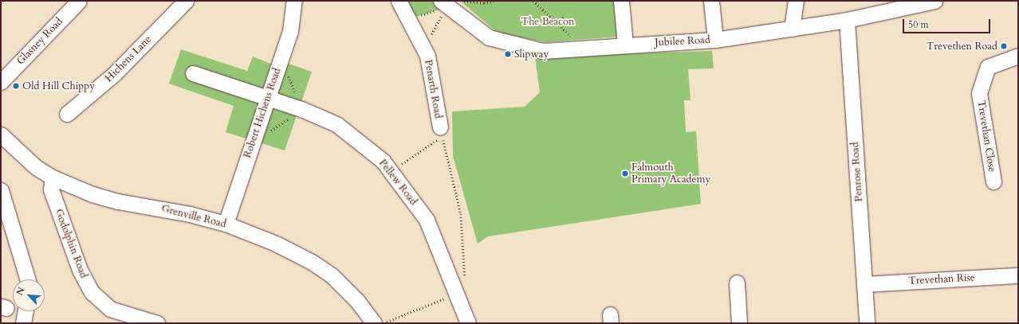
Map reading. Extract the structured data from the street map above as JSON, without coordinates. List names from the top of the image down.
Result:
{
  "streets": {
    "street": [
      "Glasney Road",
      "Jubilee Road",
      "Hichens Lane",
      "Penarth Road",
      "Robert Hichens Road",
      "Trevethan Close",
      "Penrose Road",
      "Pellew Road",
      "Grenville Road",
      "Godolphin Road",
      "Trevethan Rise"
    ]
  },
  "crossings": [
    ["Jubilee Road", "Penrose Road"],
    ["Robert Hichens Road", "Pellew Road"],
    ["Robert Hichens Road", "Grenville Road"],
    ["Penrose Road", "Trevethan Rise"],
    ["Grenville Road", "Godolphin Road"]
  ],
  "parks": ["The Beacon"],
  "places": [
    "Trevethen Road",
    "Slipway",
    "Old Hill Chippy",
    "Falmouth Primary Academy"
  ],
  "scale_bar": "50 m",
  "north": "top left"
}
